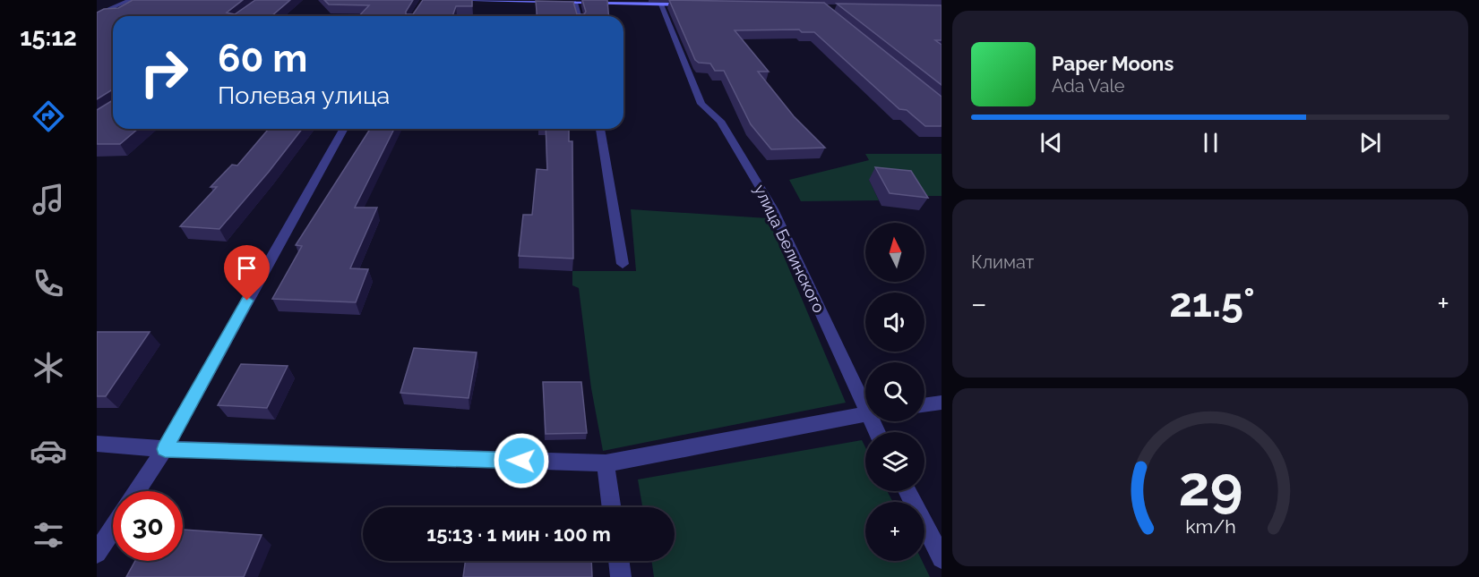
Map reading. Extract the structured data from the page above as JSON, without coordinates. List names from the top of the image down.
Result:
{
  "streets": {
    "street": ["улица Белинского"]
  },
  "north": "top",
  "page": {
    "tabs": "15:12",
    "turn": ["60 m", "Полевая улица"],
    "song": ["Paper Moons", "Ada Vale"],
    "tile": "Климат",
    "map_buttons": "+",
    "heat": ["−", "21.5°", "+"],
    "limit": "30",
    "trip": "15:13 · 1 мин · 100 m",
    "gauge": ["29", "km/h"]
  }
}
